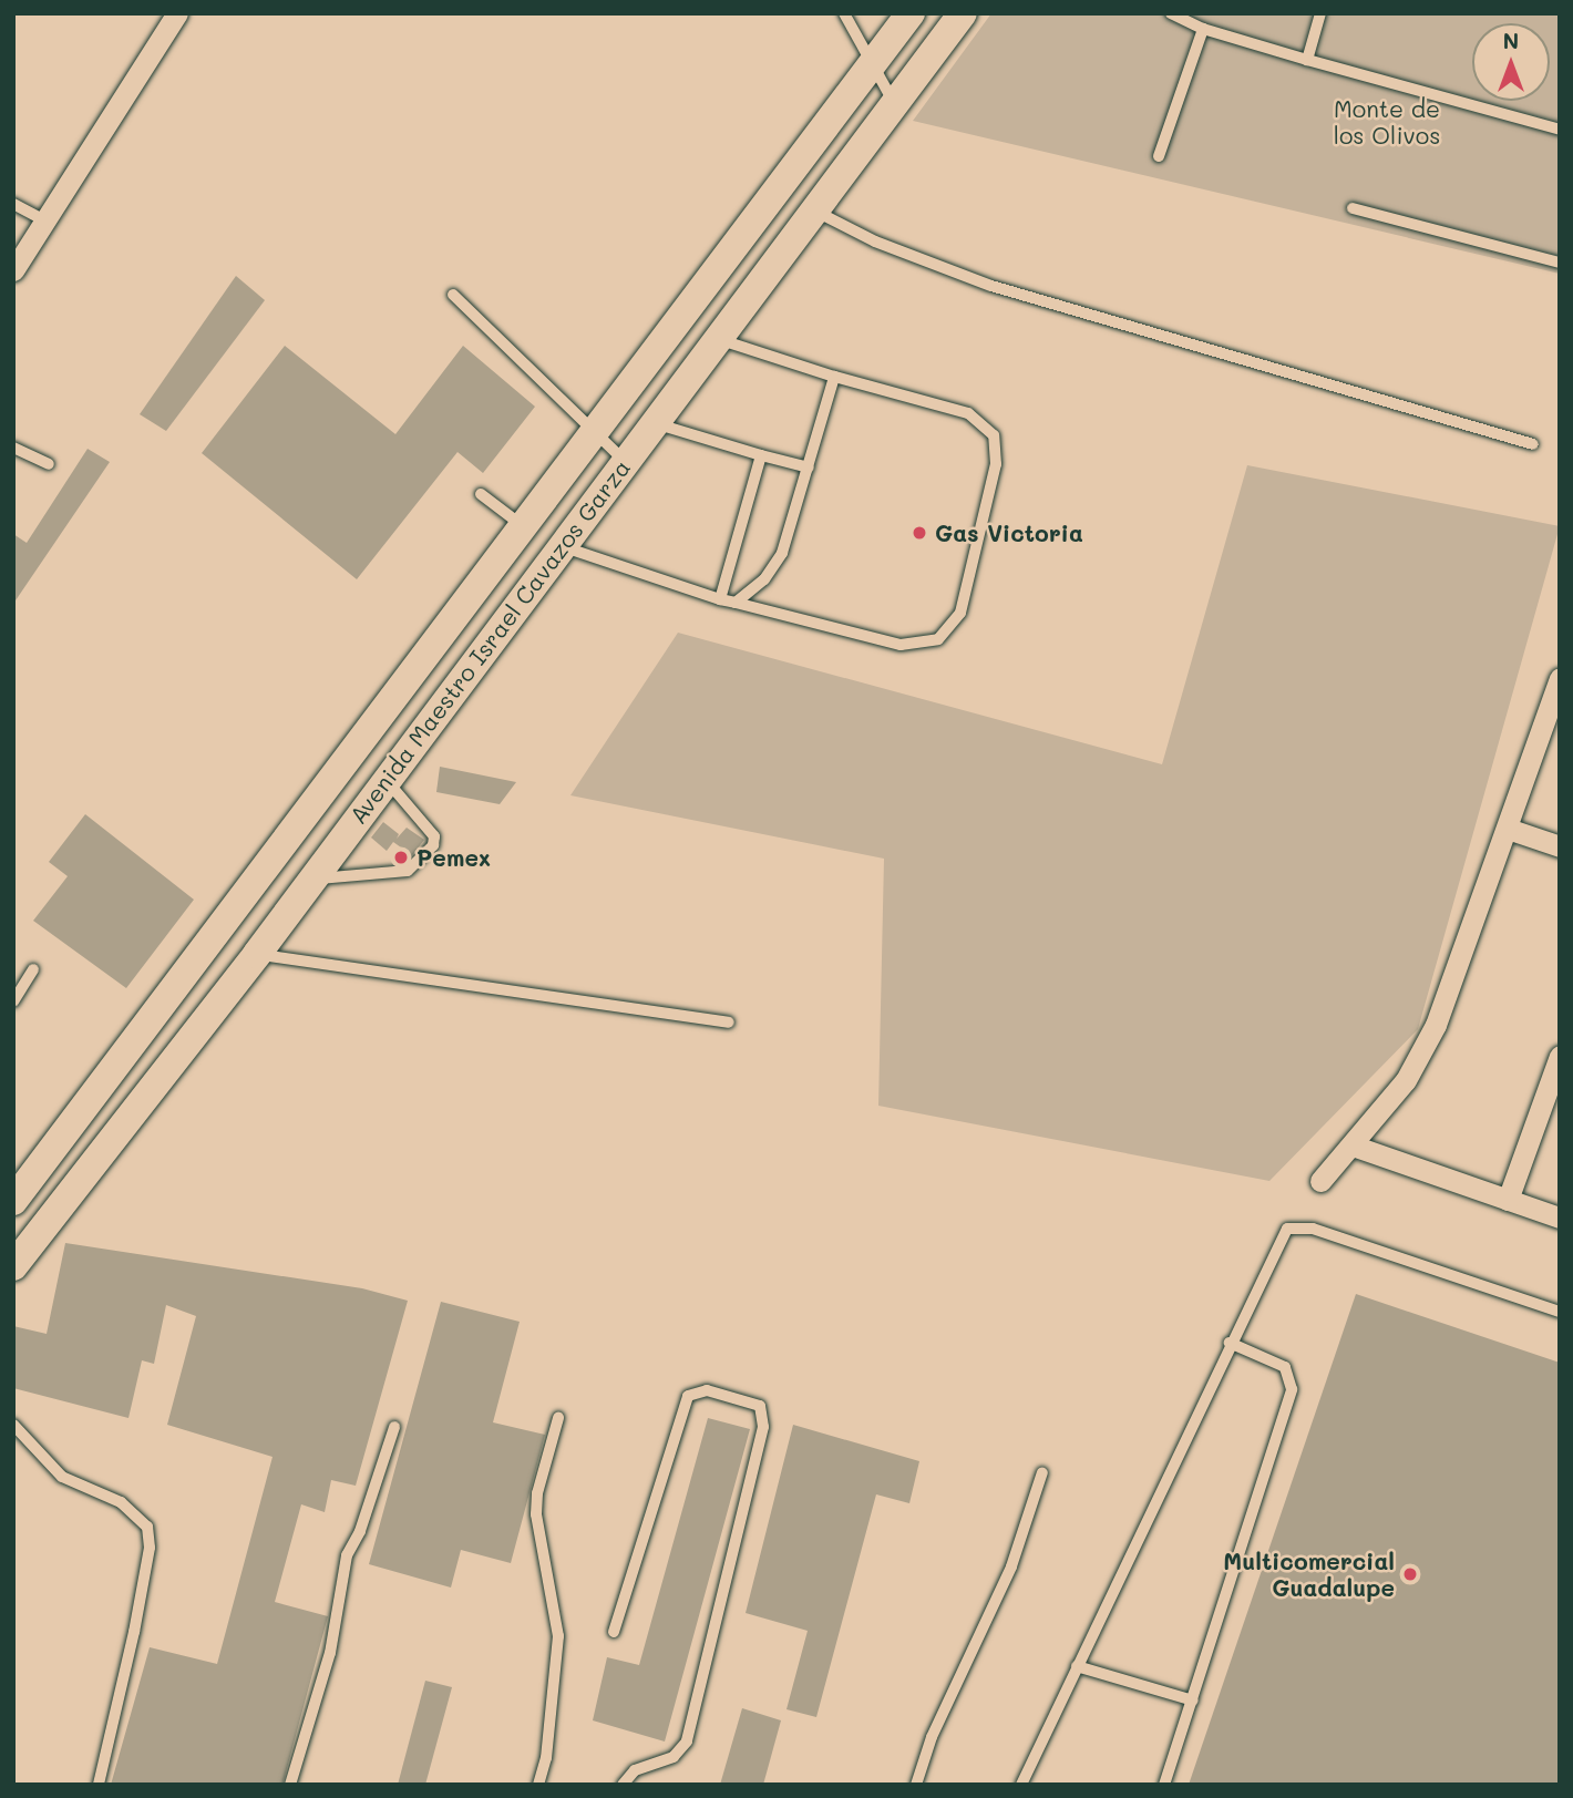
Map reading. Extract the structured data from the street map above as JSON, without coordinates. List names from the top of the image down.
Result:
{
  "streets": {
    "main road": ["Avenida Maestro Israel Cavazos Garza"]
  },
  "parks": ["Monte de los Olivos"],
  "places": ["Gas Victoria", "Pemex", "Multicomercial Guadalupe"],
  "north": "top"
}
